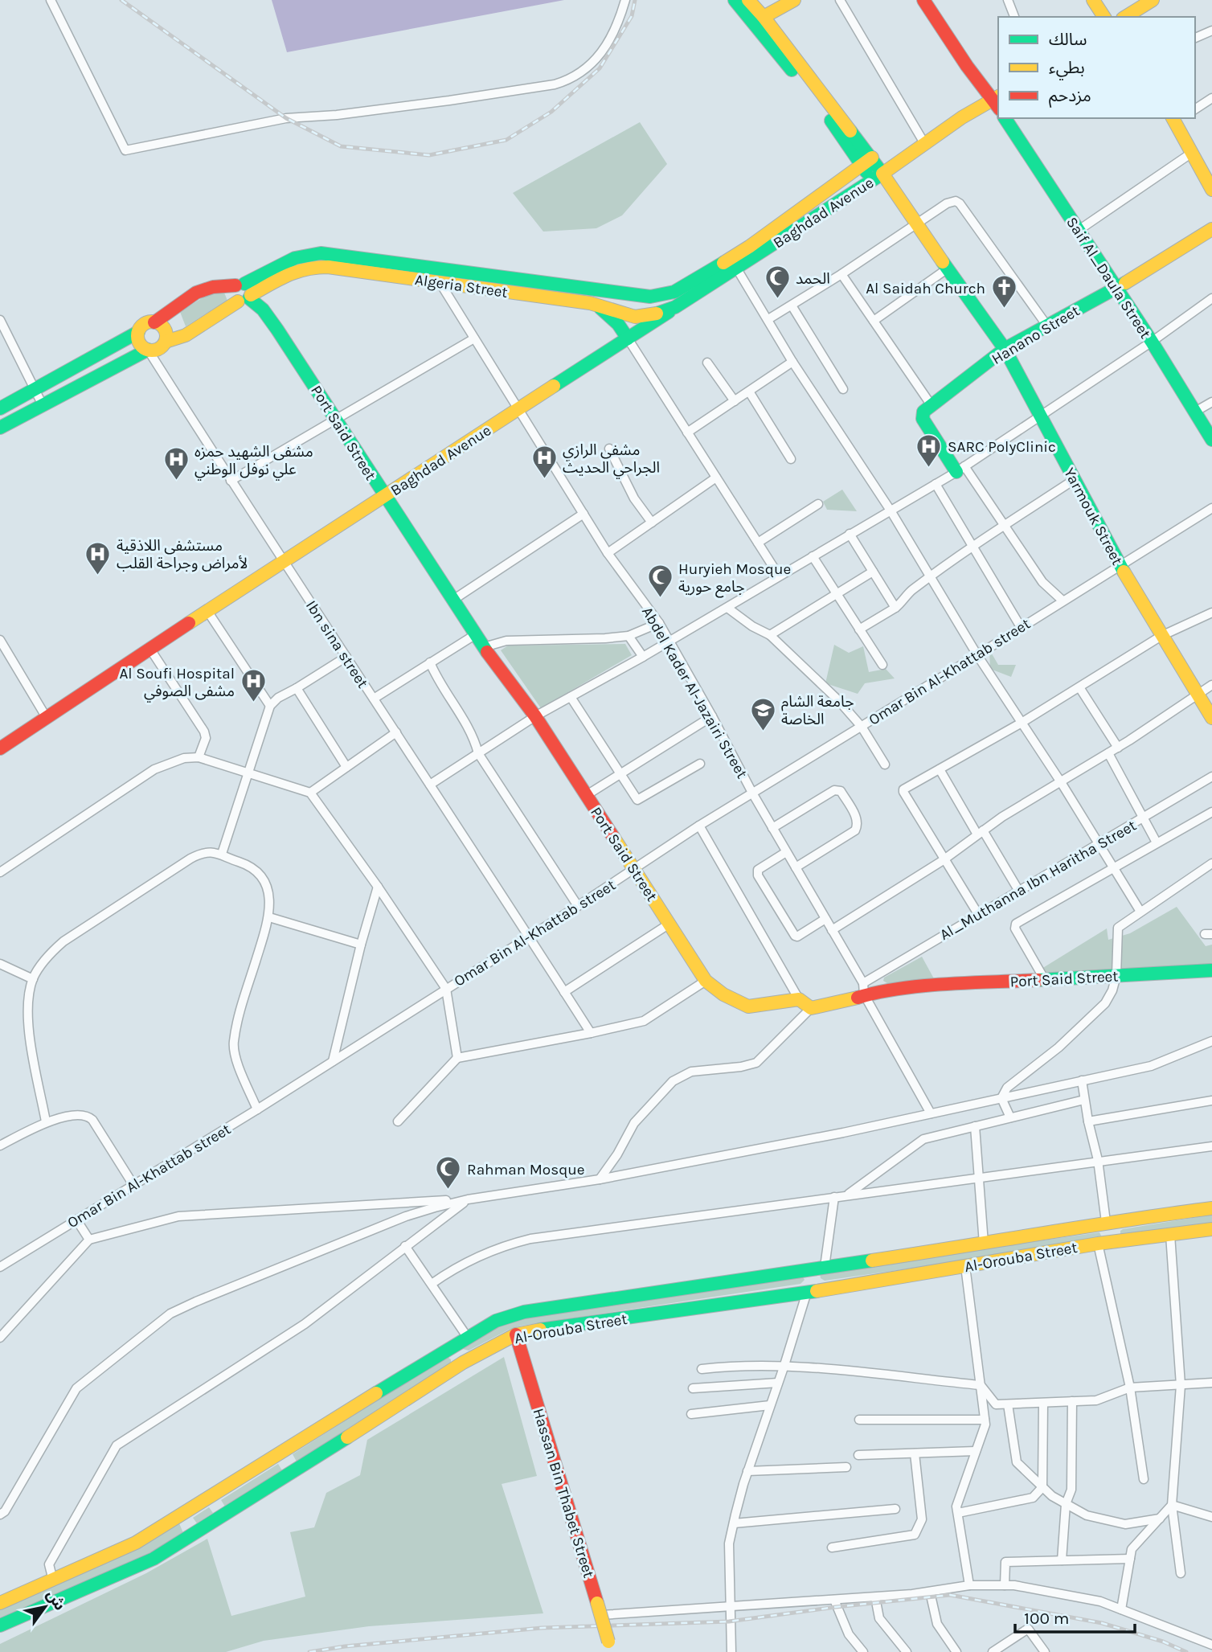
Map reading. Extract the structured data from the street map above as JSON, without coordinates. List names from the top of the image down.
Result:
{
  "streets": {
    "main road": [
      "Baghdad Avenue",
      "Saif Al_Daula Street",
      "Algeria Street",
      "Hanano Street",
      "Port Said Street",
      "Yarmouk Street",
      "Al-Orouba Street",
      "Hassan Bin Thabet Street"
    ],
    "street": [
      "Ibn sina street",
      "Omar Bin Al-Khattab street",
      "Abdel Kader Al-Jazairi Street",
      "Al_Muthanna Ibn Haritha Street"
    ]
  },
  "crossings": [
    ["Baghdad Avenue", "Algeria Street"],
    ["Baghdad Avenue", "Port Said Street"],
    ["Baghdad Avenue", "Yarmouk Street"],
    ["Baghdad Avenue", "Ibn sina street"],
    ["Baghdad Avenue", "Abdel Kader Al-Jazairi Street"],
    ["Saif Al_Daula Street", "Hanano Street"],
    ["Algeria Street", "Port Said Street"],
    ["Algeria Street", "Ibn sina street"],
    ["Algeria Street", "Abdel Kader Al-Jazairi Street"],
    ["Hanano Street", "Yarmouk Street"],
    ["Port Said Street", "Omar Bin Al-Khattab street"],
    ["Port Said Street", "Abdel Kader Al-Jazairi Street"],
    ["Port Said Street", "Al_Muthanna Ibn Haritha Street"],
    ["Yarmouk Street", "Omar Bin Al-Khattab street"],
    ["Ibn sina street", "Omar Bin Al-Khattab street"],
    ["Omar Bin Al-Khattab street", "Abdel Kader Al-Jazairi Street"],
    ["Abdel Kader Al-Jazairi Street", "Al_Muthanna Ibn Haritha Street"],
    ["Al-Orouba Street", "Hassan Bin Thabet Street"]
  ],
  "places": {
    "mosque": ["الحمد", "Huryieh Mosque جامع حورية", "Rahman Mosque"],
    "church": ["Al Saidah Church"],
    "hospital": [
      "SARC PolyClinic",
      "مشفى الرازي الجراحي الحديث",
      "مشفى الشهيد حمزه علي نوفل الوطني",
      "مستشفى اللاذقية لأمراض وجراحة القلب",
      "Al Soufi Hospital مشفى الصوفي"
    ],
    "school or university": ["جامعة الشام الخاصة"]
  },
  "legend": ["سالك", "بطيء", "مزدحم"],
  "scale_bar": "100 m",
  "north": "top right"
}
